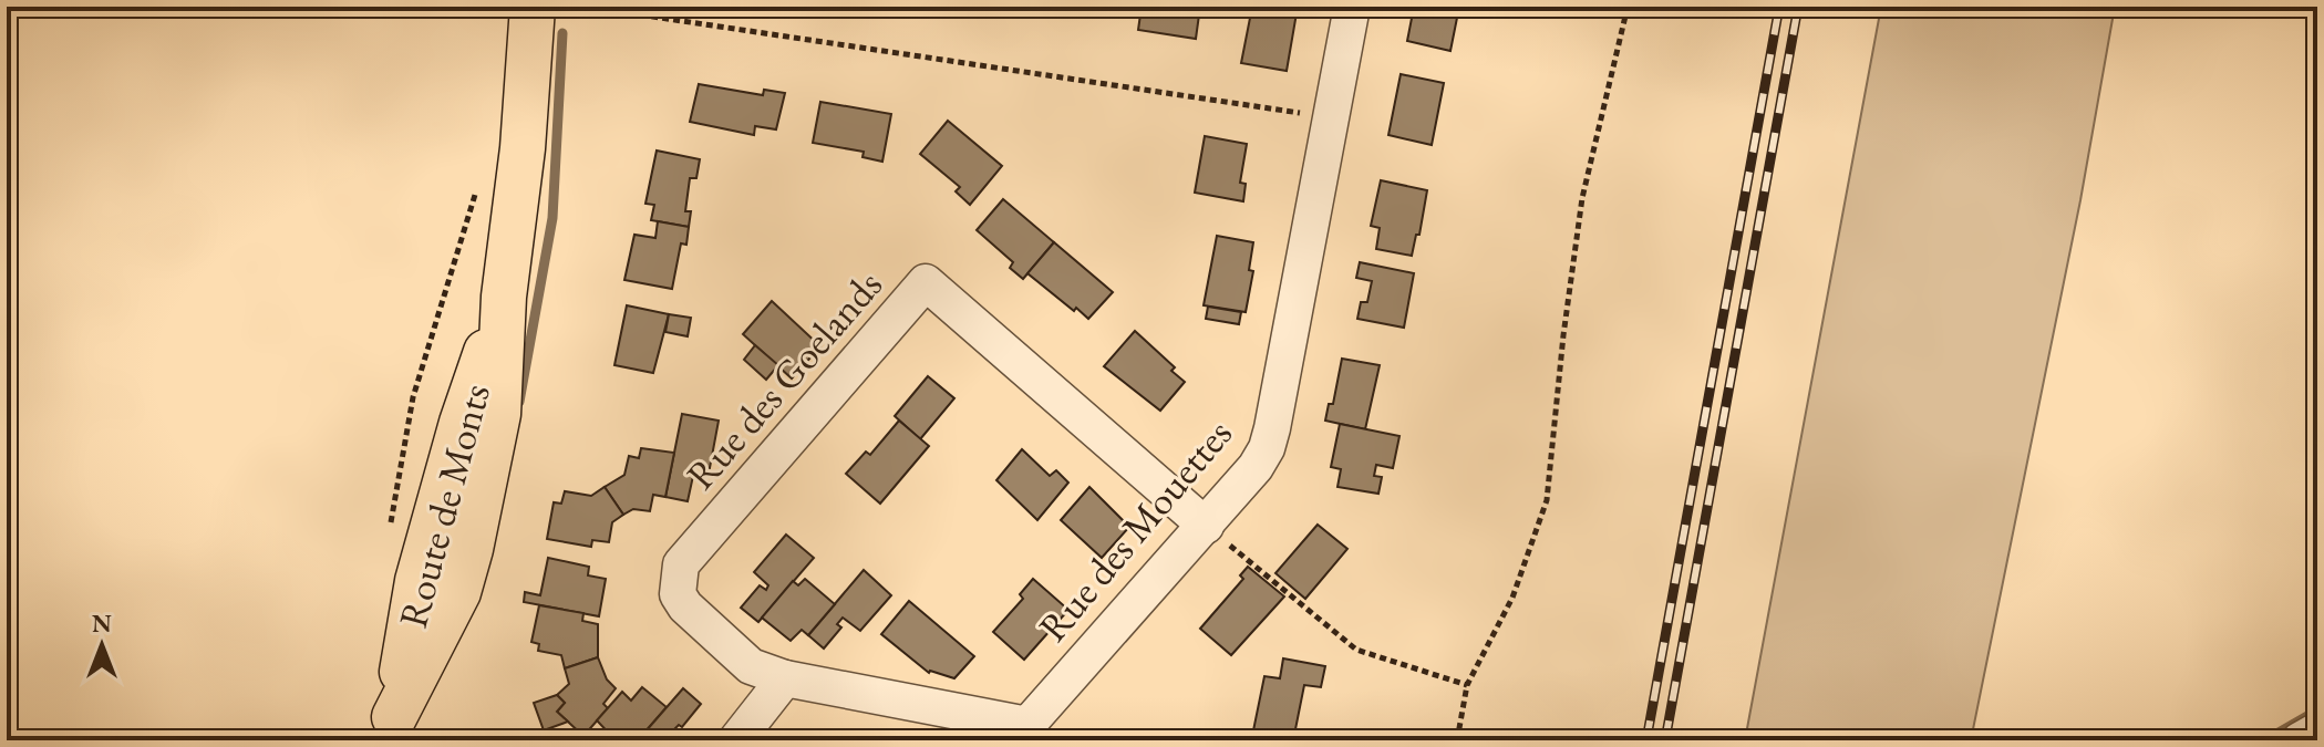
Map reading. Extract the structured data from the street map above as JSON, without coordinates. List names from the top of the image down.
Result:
{
  "streets": {
    "main road": ["Route de Monts"],
    "street": ["Rue des Goelands", "Rue des Mouettes"]
  },
  "crossings": [
    ["Rue des Goelands", "Rue des Mouettes"]
  ],
  "north": "top"
}
